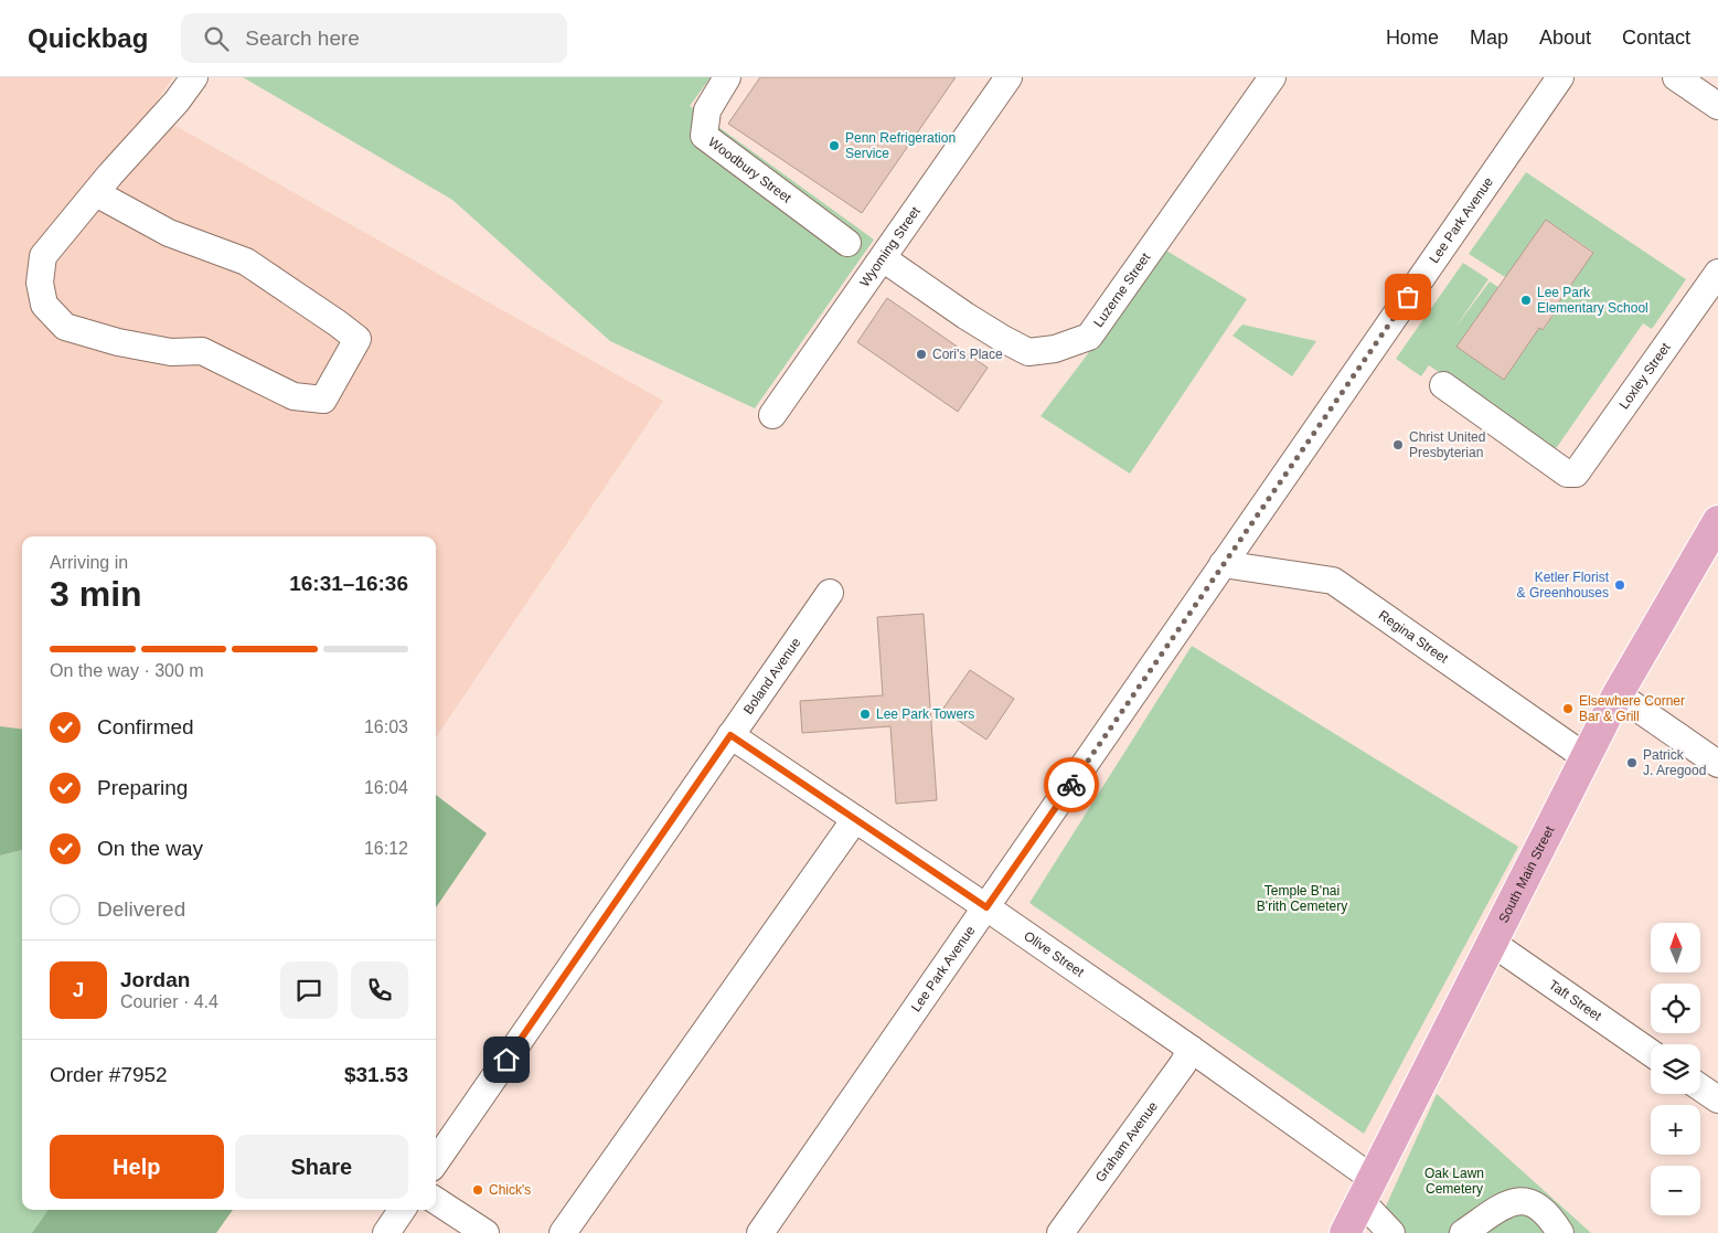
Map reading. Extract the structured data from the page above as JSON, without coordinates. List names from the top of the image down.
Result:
{
  "streets": {
    "main road": ["South Main Street"],
    "street": [
      "Woodbury Street",
      "Lee Park Avenue",
      "Wyoming Street",
      "Luzerne Street",
      "Loxley Street",
      "Regina Street",
      "Boland Avenue",
      "Olive Street",
      "Taft Street",
      "Graham Avenue"
    ]
  },
  "crossings": [
    ["Lee Park Avenue", "Regina Street"],
    ["Lee Park Avenue", "Olive Street"],
    ["Wyoming Street", "Luzerne Street"],
    ["Regina Street", "South Main Street"],
    ["Boland Avenue", "Olive Street"],
    ["South Main Street", "Olive Street"],
    ["South Main Street", "Taft Street"],
    ["Olive Street", "Graham Avenue"]
  ],
  "parks": ["Temple B'nai B'rith Cemetery", "Oak Lawn Cemetery"],
  "places": [
    "Penn Refrigeration Service",
    "Lee Park Elementary School",
    "Cori's Place",
    "Christ United Presbyterian",
    "Ketler Florist & Greenhouses",
    "Elsewhere Corner Bar & Grill",
    "Lee Park Towers",
    "Patrick J. Aregood",
    "Chick's"
  ],
  "north": "top",
  "page": {
    "header": "Quickbag",
    "search": "Search here",
    "nav": [
      "Home",
      "Map",
      "About",
      "Contact"
    ],
    "heading": ["3 min", "Arriving in", "16:31–16:36"],
    "panel": [
      "Jordan",
      "Courier · 4.4",
      "Order #7952",
      "$31.53"
    ],
    "bar": "On the way · 300 m",
    "list": [
      ["Confirmed", "16:03"],
      ["Preparing", "16:04"],
      ["On the way", "16:12"],
      "Delivered"
    ],
    "map_buttons": ["+", "−"],
    "round": "J",
    "buttons": ["Help", "Share"]
  }
}
